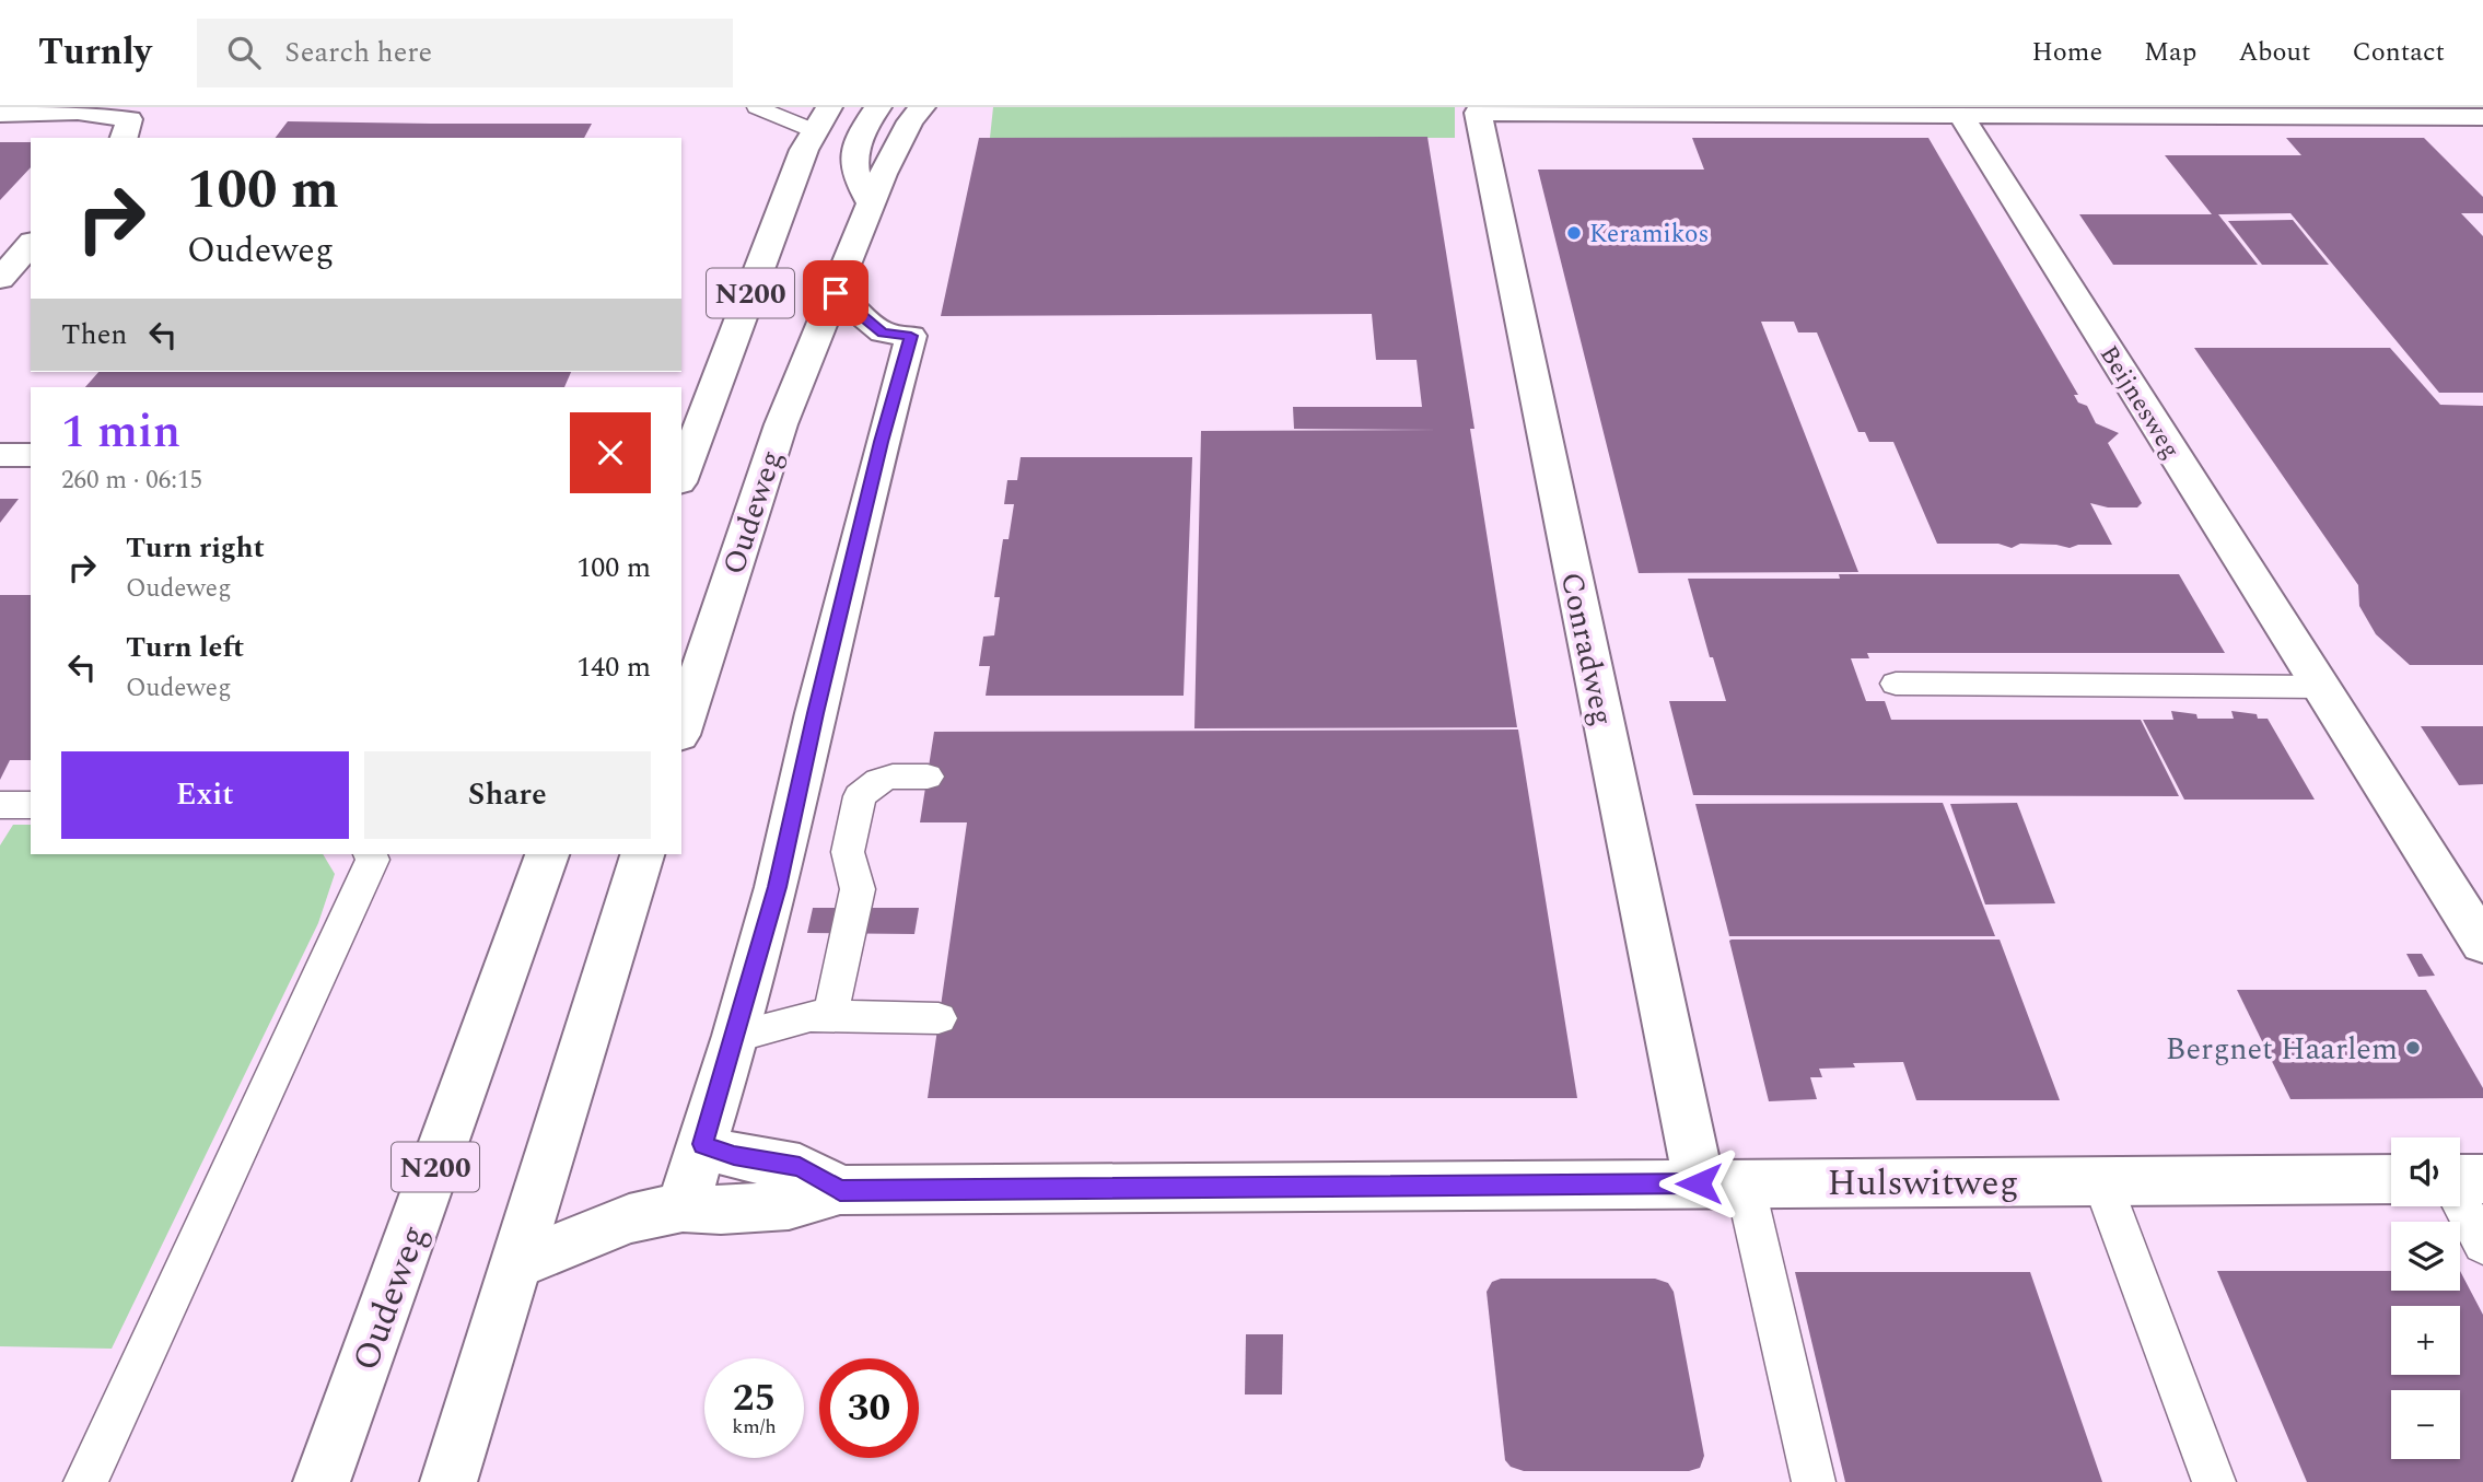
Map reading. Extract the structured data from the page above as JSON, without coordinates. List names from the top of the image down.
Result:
{
  "streets": {
    "street": [
      "N200",
      "Beijnesweg",
      "Oudeweg",
      "Conradweg",
      "Hulswitweg"
    ]
  },
  "crossings": [
    ["Beijnesweg", "Conradweg"],
    ["Conradweg", "Hulswitweg"]
  ],
  "places": ["Keramikos", "Bergnet Haarlem"],
  "page": {
    "header": "Turnly",
    "search": "Search here",
    "nav": [
      "Home",
      "Map",
      "About",
      "Contact"
    ],
    "turn": ["100 m", "Oudeweg"],
    "then": "Then",
    "heading": ["1 min", "260 m · 06:15"],
    "list": [
      {
        "name": "Turn right",
        "note": "Oudeweg",
        "value": "100 m"
      },
      {
        "name": "Turn left",
        "note": "Oudeweg",
        "value": "140 m"
      }
    ],
    "buttons": ["Exit", "Share"],
    "map_buttons": ["+", "−"],
    "speed": "25 km/h",
    "limit": "30"
  }
}
